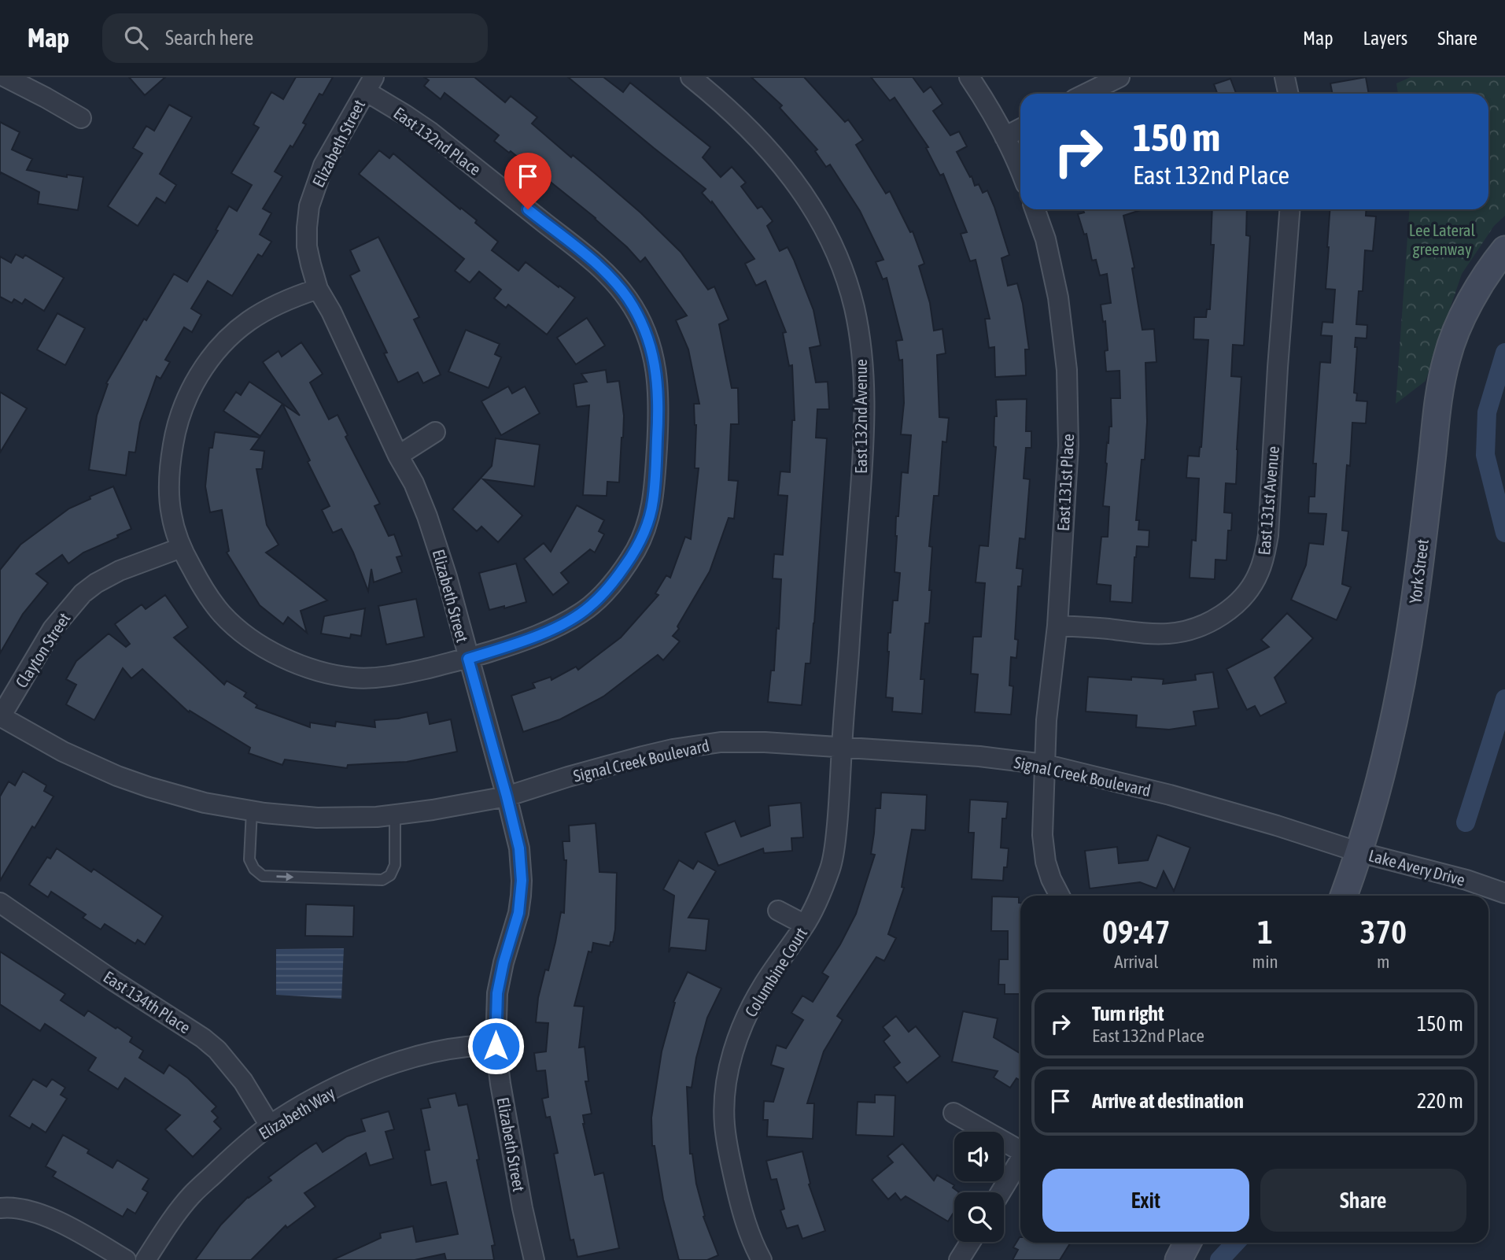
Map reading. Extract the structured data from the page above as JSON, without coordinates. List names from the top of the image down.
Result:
{
  "streets": {
    "street": [
      "East 132nd Place",
      "Elizabeth Street",
      "East 132nd Avenue",
      "East 131st Place",
      "East 131st Avenue",
      "York Street",
      "Clayton Street",
      "Signal Creek Boulevard",
      "Lake Avery Drive",
      "Columbine Court",
      "East 134th Place",
      "Elizabeth Way"
    ]
  },
  "crossings": [
    ["East 132nd Place", "Elizabeth Street"],
    ["East 132nd Place", "Clayton Street"],
    ["Elizabeth Street", "Signal Creek Boulevard"],
    ["Elizabeth Street", "Elizabeth Way"],
    ["East 132nd Avenue", "Signal Creek Boulevard"],
    ["East 132nd Avenue", "Columbine Court"],
    ["East 131st Place", "East 131st Avenue"],
    ["East 131st Place", "Signal Creek Boulevard"],
    ["York Street", "Signal Creek Boulevard"],
    ["York Street", "Lake Avery Drive"],
    ["Clayton Street", "Signal Creek Boulevard"],
    ["Signal Creek Boulevard", "Lake Avery Drive"],
    ["Signal Creek Boulevard", "Columbine Court"],
    ["East 134th Place", "Elizabeth Way"]
  ],
  "parks": ["Lee Lateral greenway"],
  "page": {
    "header": "Map",
    "search": "Search here",
    "nav": ["Map", "Layers", "Share"],
    "turn": ["150 m", "East 132nd Place"],
    "eta": [
      "09:47",
      "Arrival",
      "1",
      "min",
      "370",
      "m"
    ],
    "list": [
      {
        "name": "Turn right",
        "note": "East 132nd Place",
        "value": "150 m"
      },
      {
        "name": "Arrive at destination",
        "value": "220 m"
      }
    ],
    "buttons": ["Exit", "Share"]
  }
}
